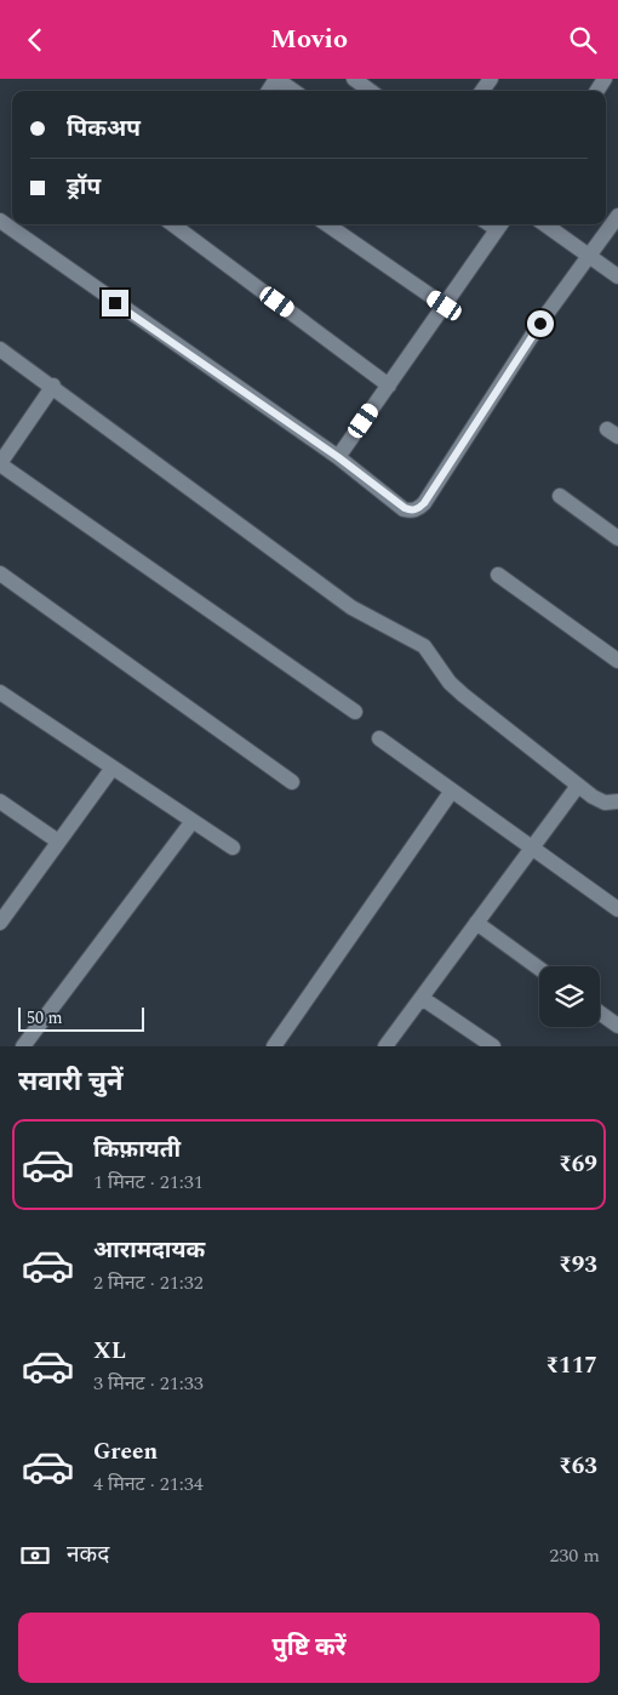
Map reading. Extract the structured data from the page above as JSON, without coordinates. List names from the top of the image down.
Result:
{
  "scale_bar": "50 m",
  "page": {
    "header": "Movio",
    "banner": ["पिकअप", "ड्रॉप"],
    "scale": "50 m",
    "heading": "सवारी चुनें",
    "list": [
      {
        "name": "किफ़ायती",
        "note": "1 मिनट · 21:31",
        "value": "₹69"
      },
      {
        "name": "आरामदायक",
        "note": "2 मिनट · 21:32",
        "value": "₹93"
      },
      {
        "name": "XL",
        "note": "3 मिनट · 21:33",
        "value": "₹117"
      },
      {
        "name": "Green",
        "note": "4 मिनट · 21:34",
        "value": "₹63"
      }
    ],
    "pay": ["नकद", "230 m"],
    "buttons": "पुष्टि करें"
  }
}
